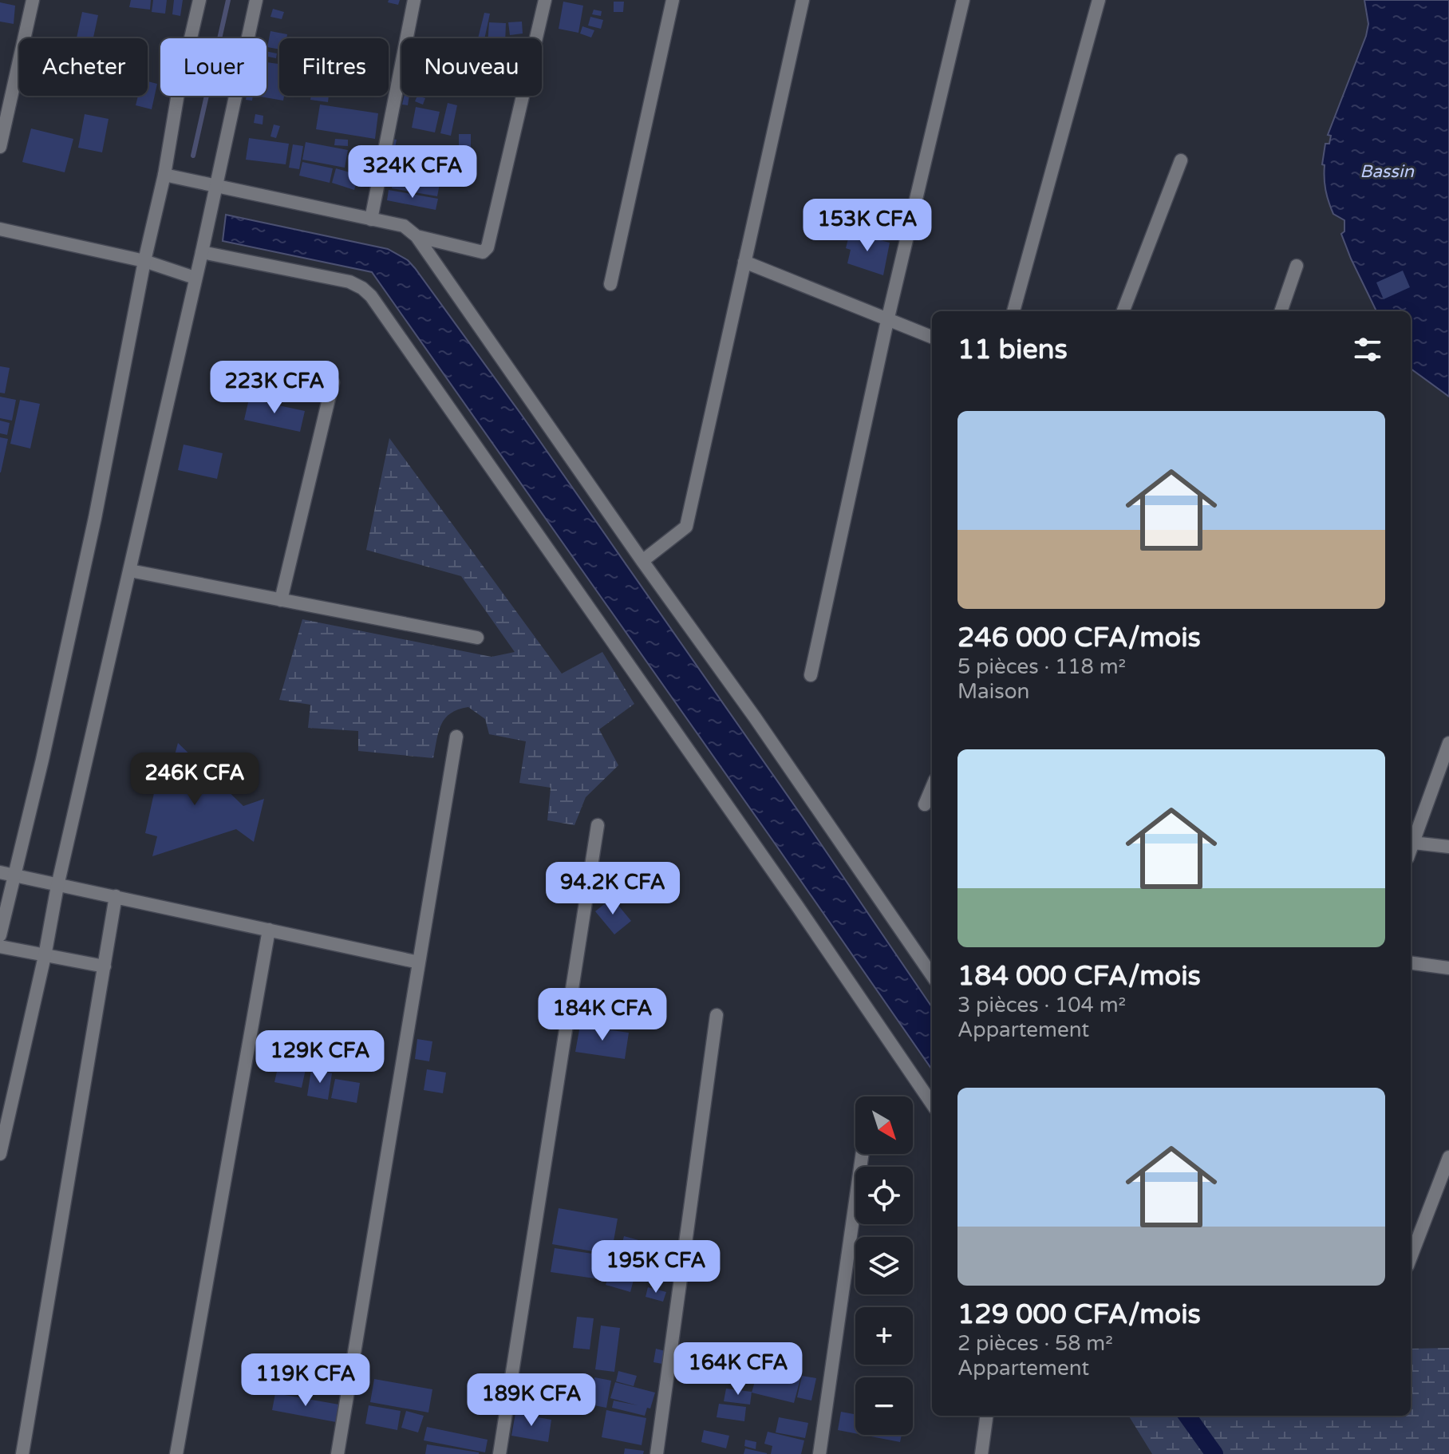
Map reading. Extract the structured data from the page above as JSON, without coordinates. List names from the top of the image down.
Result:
{
  "water": ["Bassin"],
  "north": "bottom right",
  "page": {
    "chip": [
      "Acheter",
      "Louer",
      "Filtres",
      "Nouveau"
    ],
    "price": [
      "324K CFA",
      "153K CFA",
      "223K CFA",
      "246K CFA",
      "94.2K CFA",
      "184K CFA",
      "129K CFA",
      "195K CFA",
      "164K CFA",
      "119K CFA",
      "189K CFA"
    ],
    "heading": "11 biens",
    "list": [
      {
        "name": "246 000 CFA/mois",
        "note": "5 pièces · 118 m² · Maison"
      },
      {
        "name": "184 000 CFA/mois",
        "note": "3 pièces · 104 m² · Appartement"
      },
      {
        "name": "129 000 CFA/mois",
        "note": "2 pièces · 58 m² · Appartement"
      }
    ],
    "map_buttons": ["+", "−"]
  }
}
